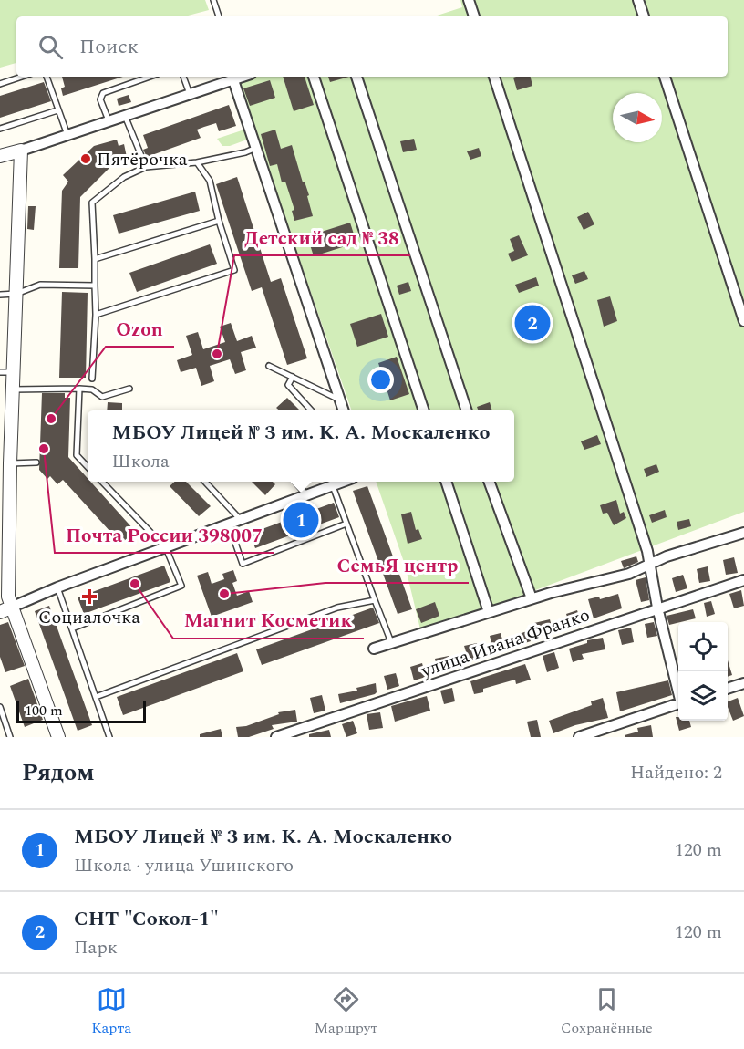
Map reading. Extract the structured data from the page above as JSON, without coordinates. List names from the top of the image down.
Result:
{
  "streets": {
    "street": ["улица Ивана Франко"]
  },
  "places": {
    "other": [
      "Пятёрочка",
      "Детский сад № 38",
      "Ozon",
      "Почта России 398007",
      "Магнит Косметик",
      "СемьЯ центр"
    ],
    "health": ["Социалочка"]
  },
  "scale_bar": "100 m",
  "north": "right",
  "page": {
    "search": "Поиск",
    "pins": ["2", "1"],
    "popup": ["МБОУ Лицей № 3 им. К. А. Москаленко", "Школа"],
    "scale": "100 m",
    "heading": ["Рядом", "Найдено: 2"],
    "list": [
      {
        "mark": "1",
        "name": "МБОУ Лицей № 3 им. К. А. Москаленко",
        "note": "Школа · улица Ушинского",
        "value": "120 m"
      },
      {
        "mark": "2",
        "name": "СНТ \"Сокол-1\"",
        "note": "Парк",
        "value": "120 m"
      }
    ],
    "nav": ["Карта", "Маршрут", "Сохранённые"]
  }
}
